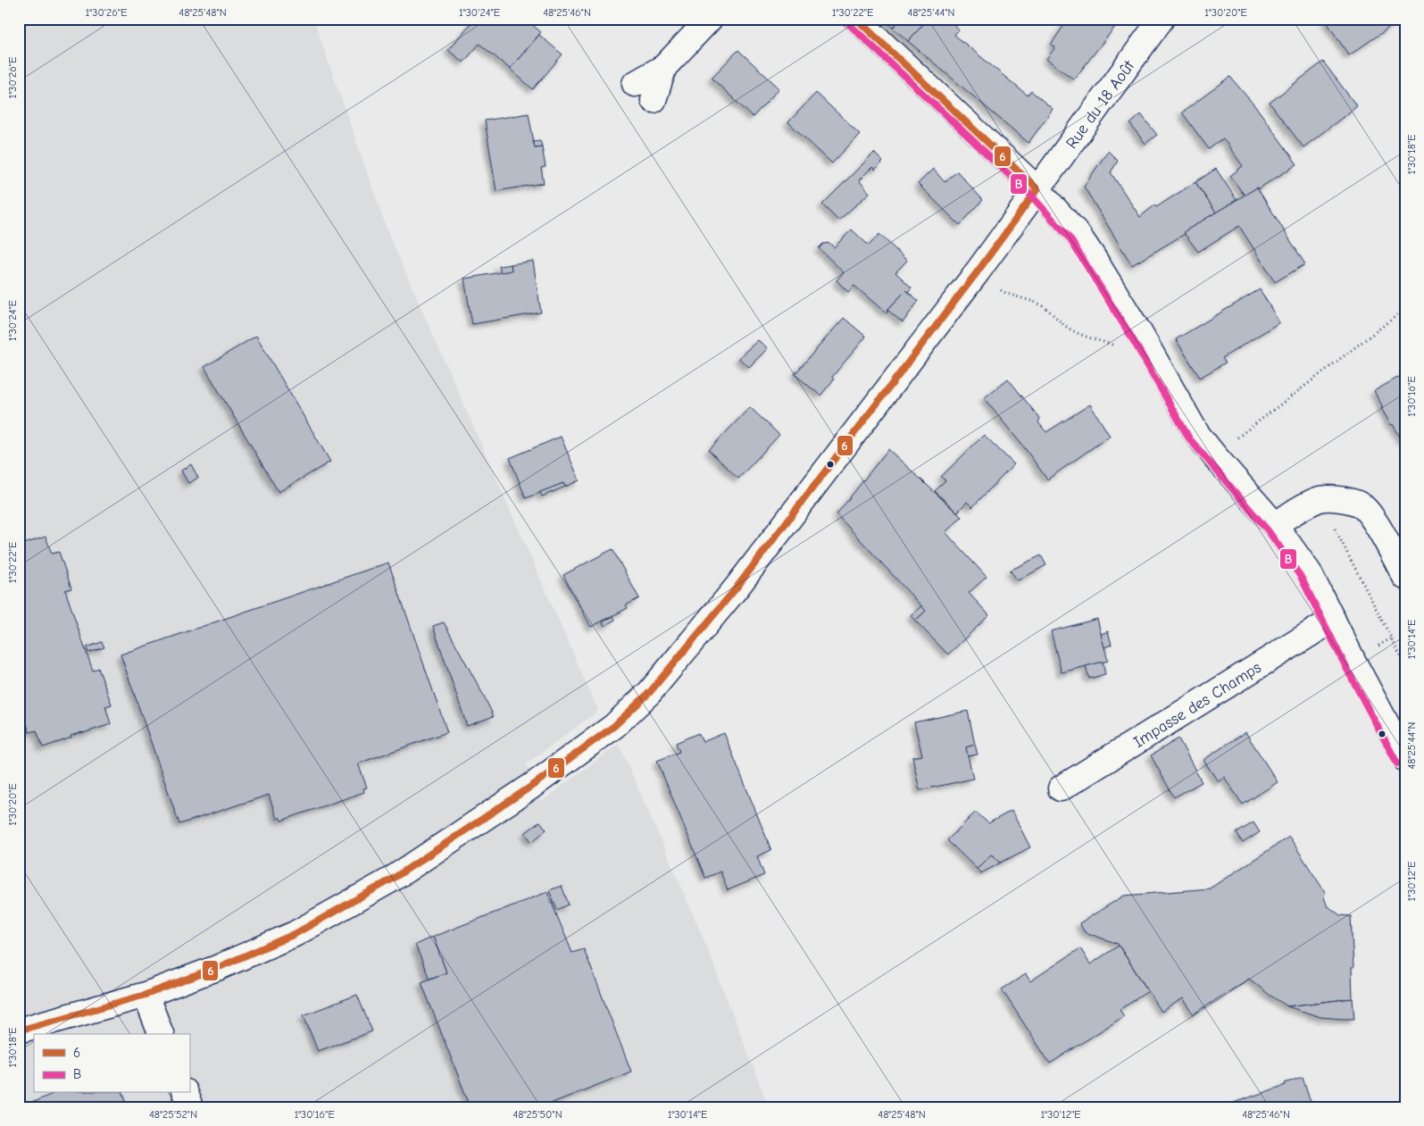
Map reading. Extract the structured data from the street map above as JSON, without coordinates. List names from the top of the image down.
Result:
{
  "streets": {
    "street": ["Rue du 18 Août", "Impasse des Champs"]
  },
  "lines": ["transit line 6", "transit line B"],
  "legend": ["6", "B"],
  "coordinates": [
    "1°30'26\"E",
    "48°25'48\"N",
    "1°30'24\"E",
    "48°25'46\"N",
    "1°30'22\"E",
    "48°25'44\"N",
    "1°30'20\"E",
    "1°30'18\"E",
    "1°30'16\"E",
    "1°30'14\"E",
    "1°30'12\"E",
    "48°25'52\"N",
    "48°25'50\"N"
  ]
}
